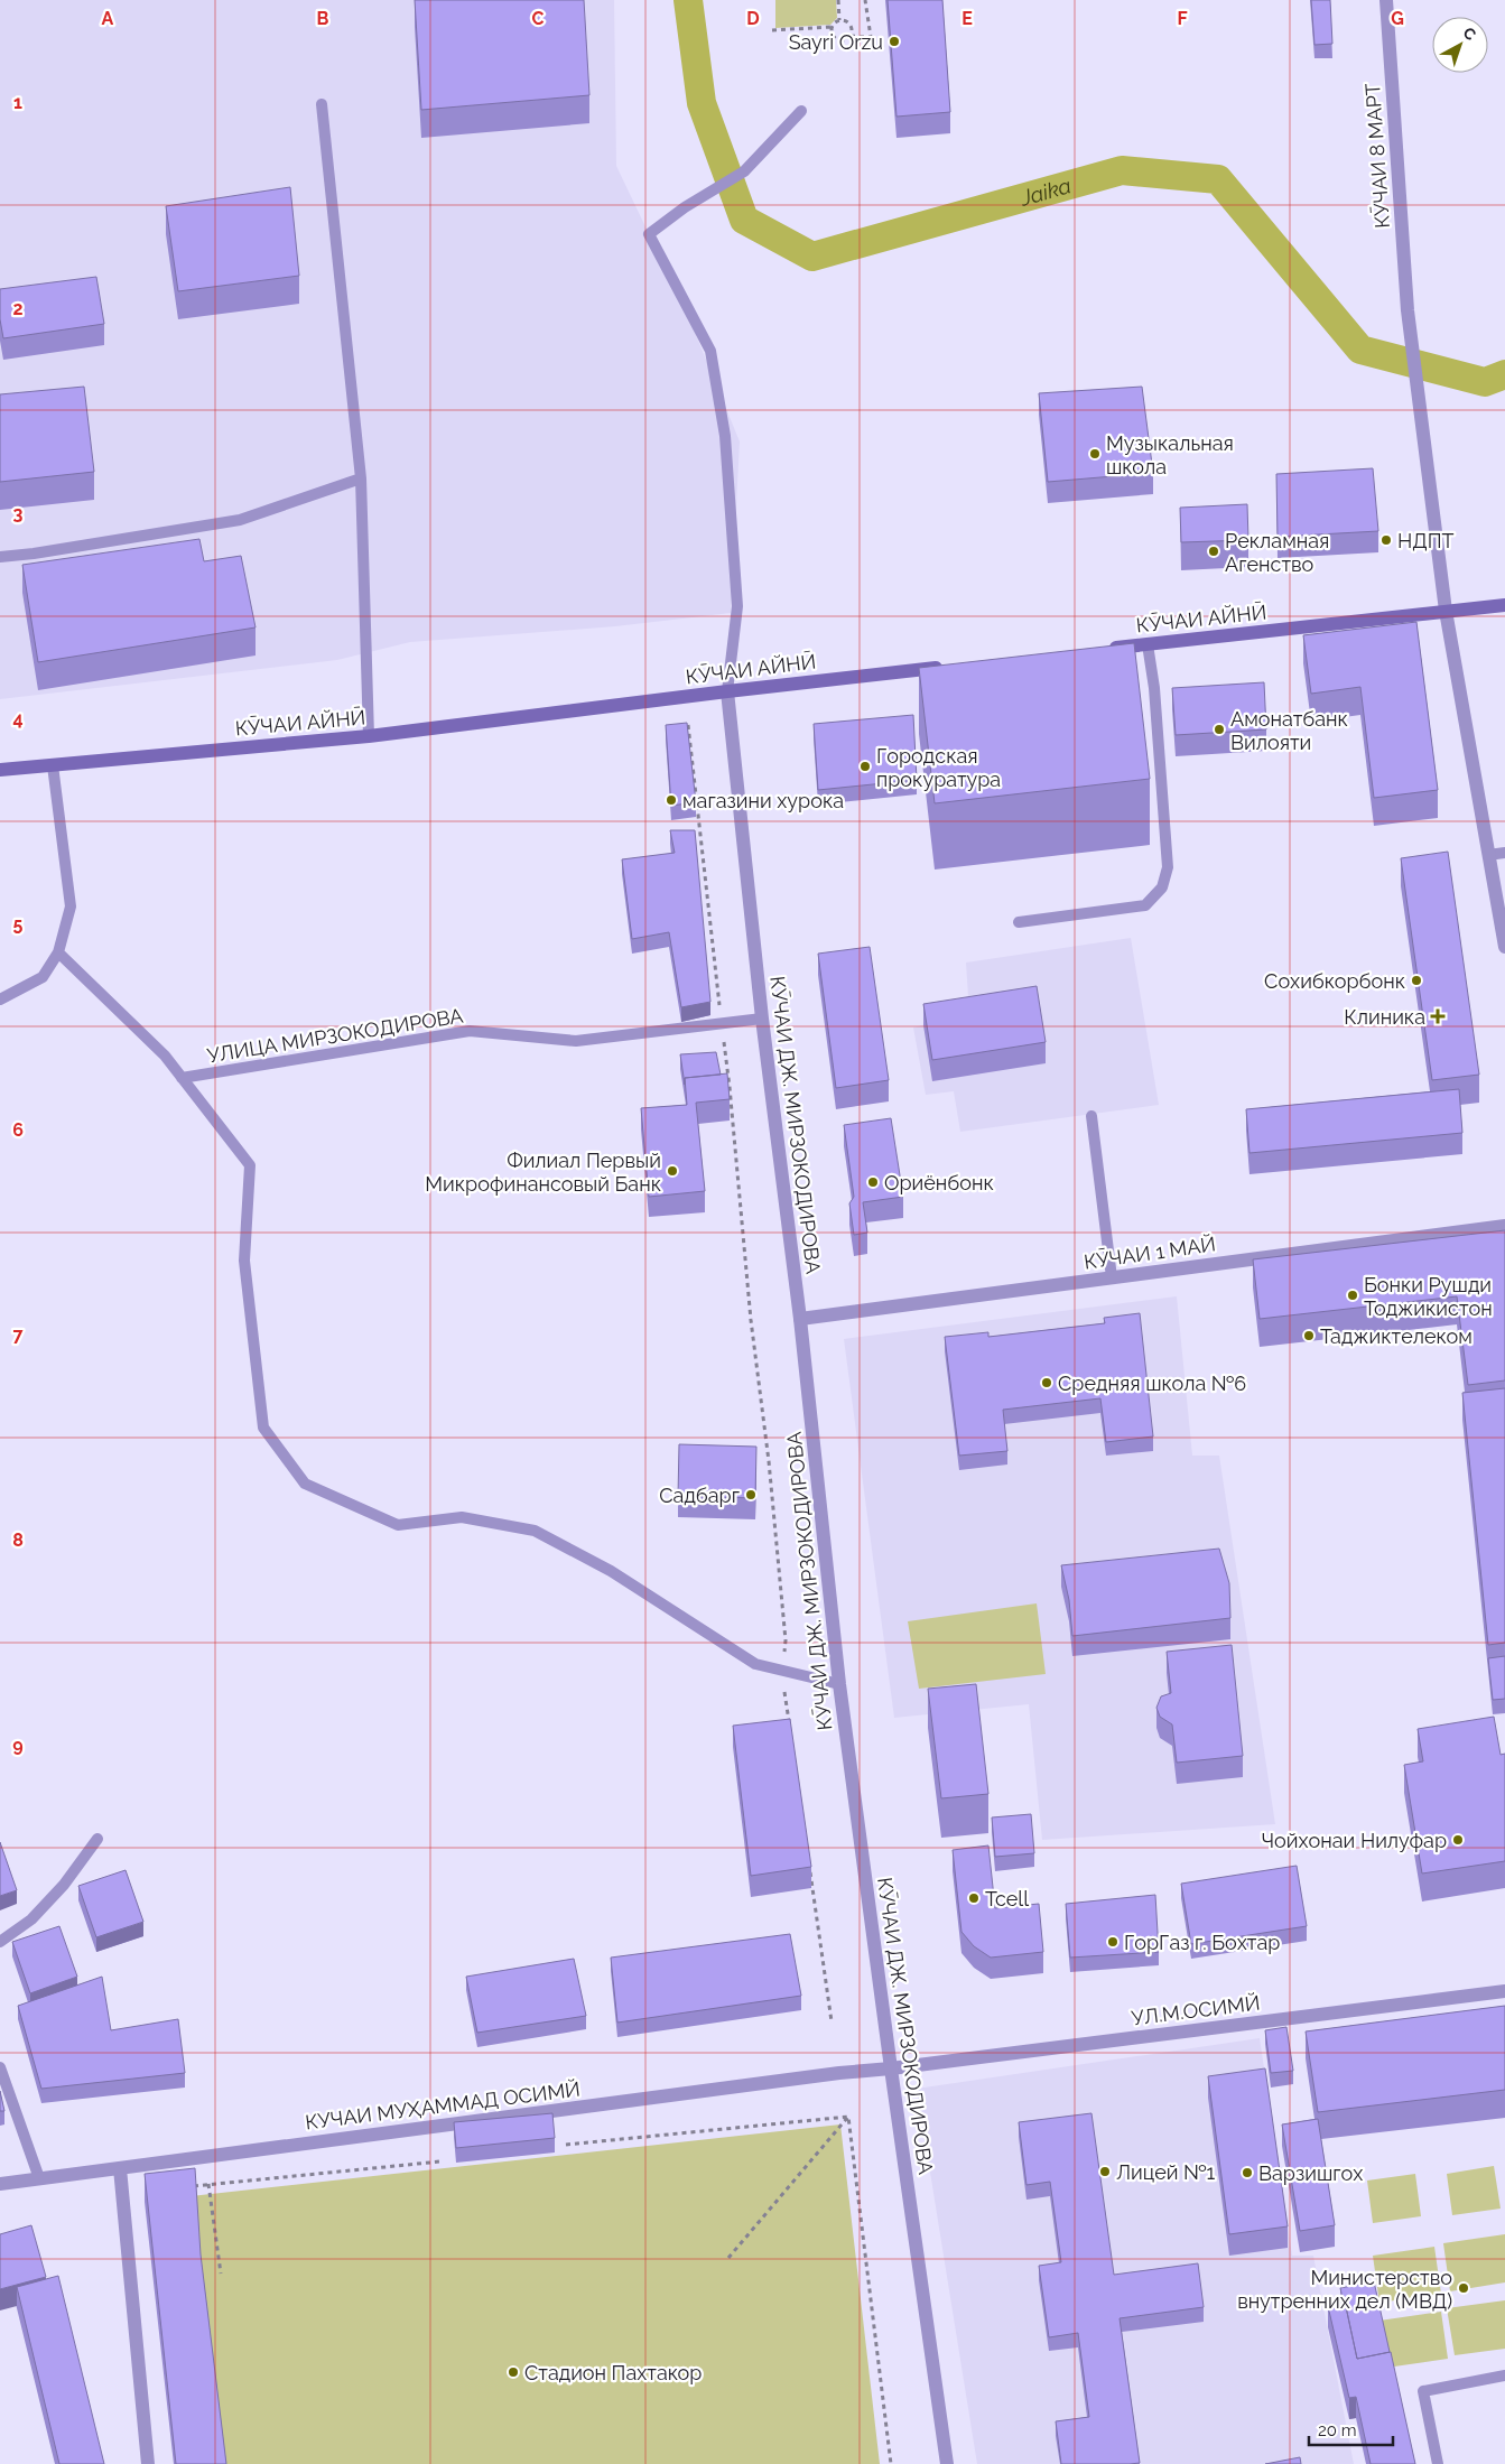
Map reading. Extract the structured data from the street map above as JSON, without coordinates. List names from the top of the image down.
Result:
{
  "streets": {
    "main road": ["КӮЧАИ АЙНӢ"],
    "street": [
      "КӮЧАИ 8 МАРТ",
      "КӮЧАИ ДЖ. МИРЗОКОДИРОВА",
      "КӮЧАИ 1 МАЙ",
      "УЛ.М.ОСИМЙ",
      "КУЧАИ МУҲАММАД ОСИМЙ"
    ],
    "lane": ["УЛИЦА МИРЗОКОДИРОВА"]
  },
  "crossings": [
    ["КӮЧАИ 8 МАРТ", "КӮЧАИ АЙНӢ"],
    ["КӮЧАИ АЙНӢ", "КӮЧАИ ДЖ. МИРЗОКОДИРОВА"],
    ["УЛИЦА МИРЗОКОДИРОВА", "КӮЧАИ ДЖ. МИРЗОКОДИРОВА"],
    ["КӮЧАИ ДЖ. МИРЗОКОДИРОВА", "КӮЧАИ 1 МАЙ"],
    ["КӮЧАИ ДЖ. МИРЗОКОДИРОВА", "УЛ.М.ОСИМЙ"],
    ["КӮЧАИ ДЖ. МИРЗОКОДИРОВА", "КУЧАИ МУҲАММАД ОСИМЙ"],
    ["УЛ.М.ОСИМЙ", "КУЧАИ МУҲАММАД ОСИМЙ"]
  ],
  "water": ["Jaika"],
  "places": {
    "other": [
      "Sayri Orzu",
      "Музыкальная школа",
      "НДПТ",
      "Рекламная Агенство",
      "Амонатбанк Вилояти",
      "Городская прокуратура",
      "магазини хурока",
      "Сохибкорбонк",
      "Филиал Первый Микрофинансовый Банк",
      "Ориёнбонк",
      "Бонки Рушди Тоджикистон",
      "Таджиктелеком",
      "Средняя школа №6",
      "Садбарг",
      "Чойхонаи Нилуфар",
      "Tcell",
      "ГорГаз г. Бохтар",
      "Лицей №1",
      "Варзишгох",
      "Министерство внутренних дел (МВД)",
      "Стадион Пахтакор"
    ],
    "health": ["Клиника"]
  },
  "scale_bar": "20 m",
  "north": "top right",
  "grid": {
    "columns": [
      "A",
      "B",
      "C",
      "D",
      "E",
      "F",
      "G"
    ],
    "rows": [
      "1",
      "2",
      "3",
      "4",
      "5",
      "6",
      "7",
      "8",
      "9"
    ]
  }
}
